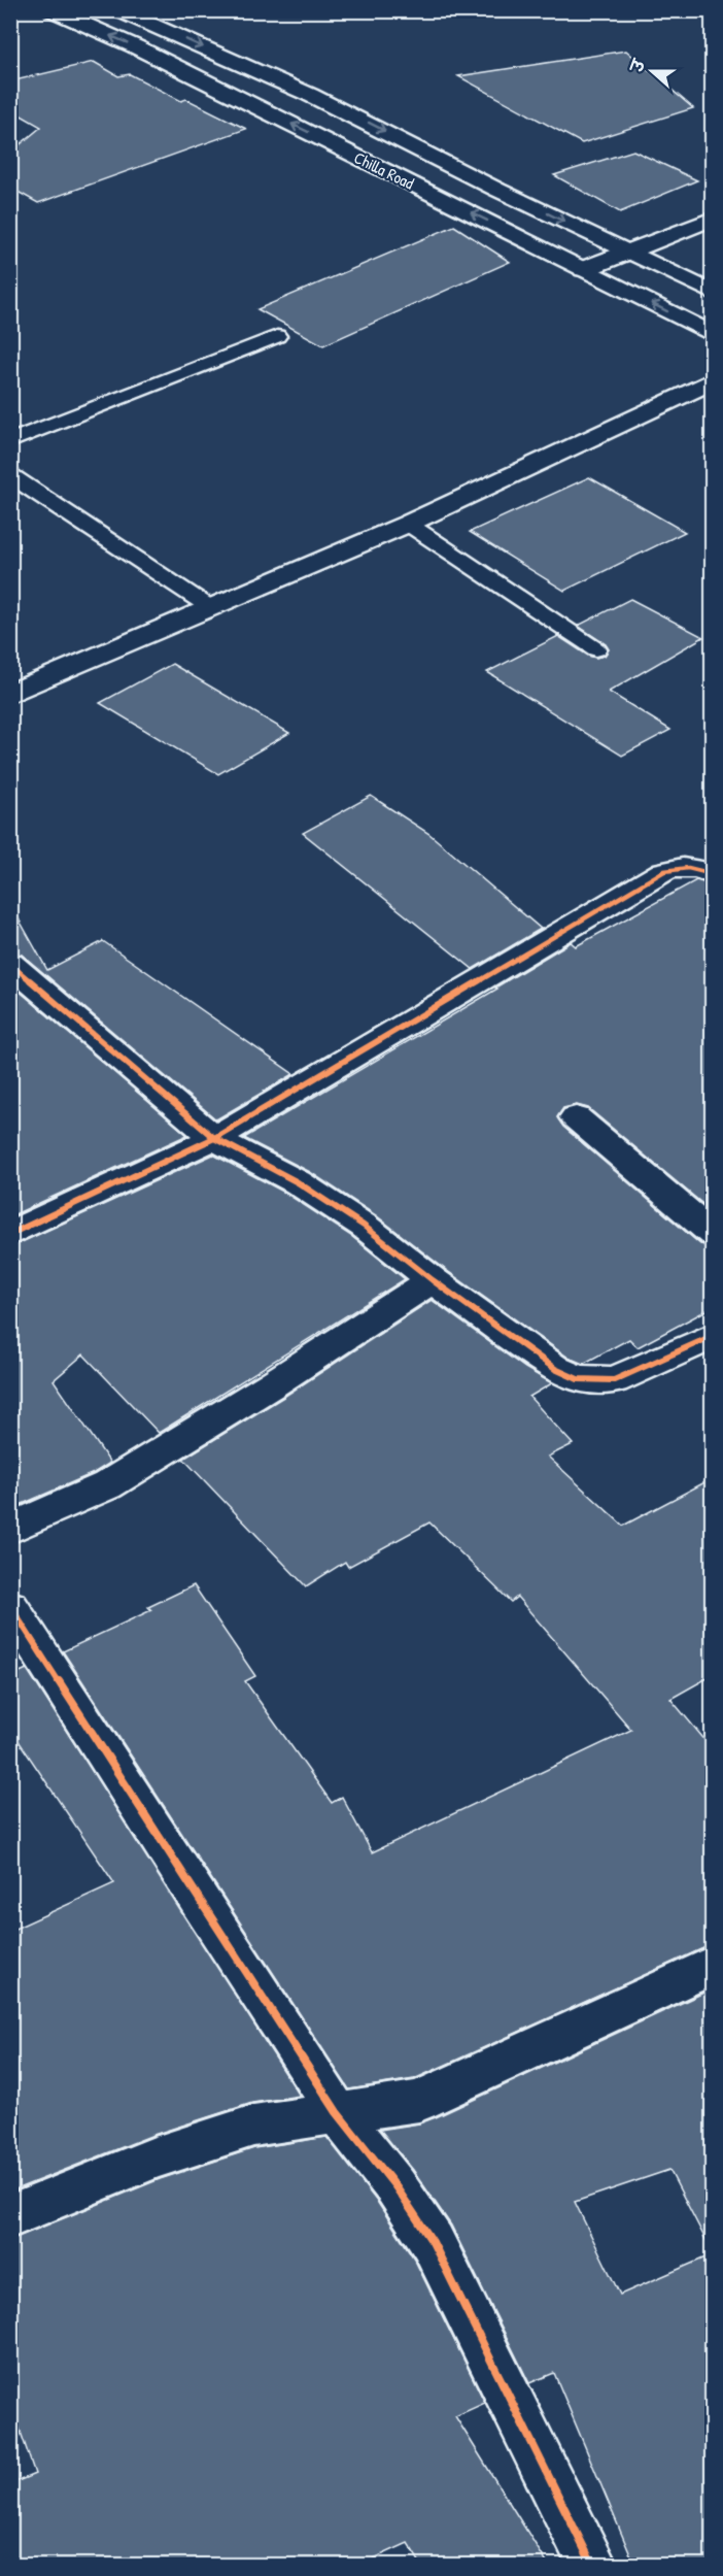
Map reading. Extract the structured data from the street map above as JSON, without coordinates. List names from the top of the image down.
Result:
{
  "streets": {
    "street": ["Chilla Road"]
  },
  "north": "left"
}
